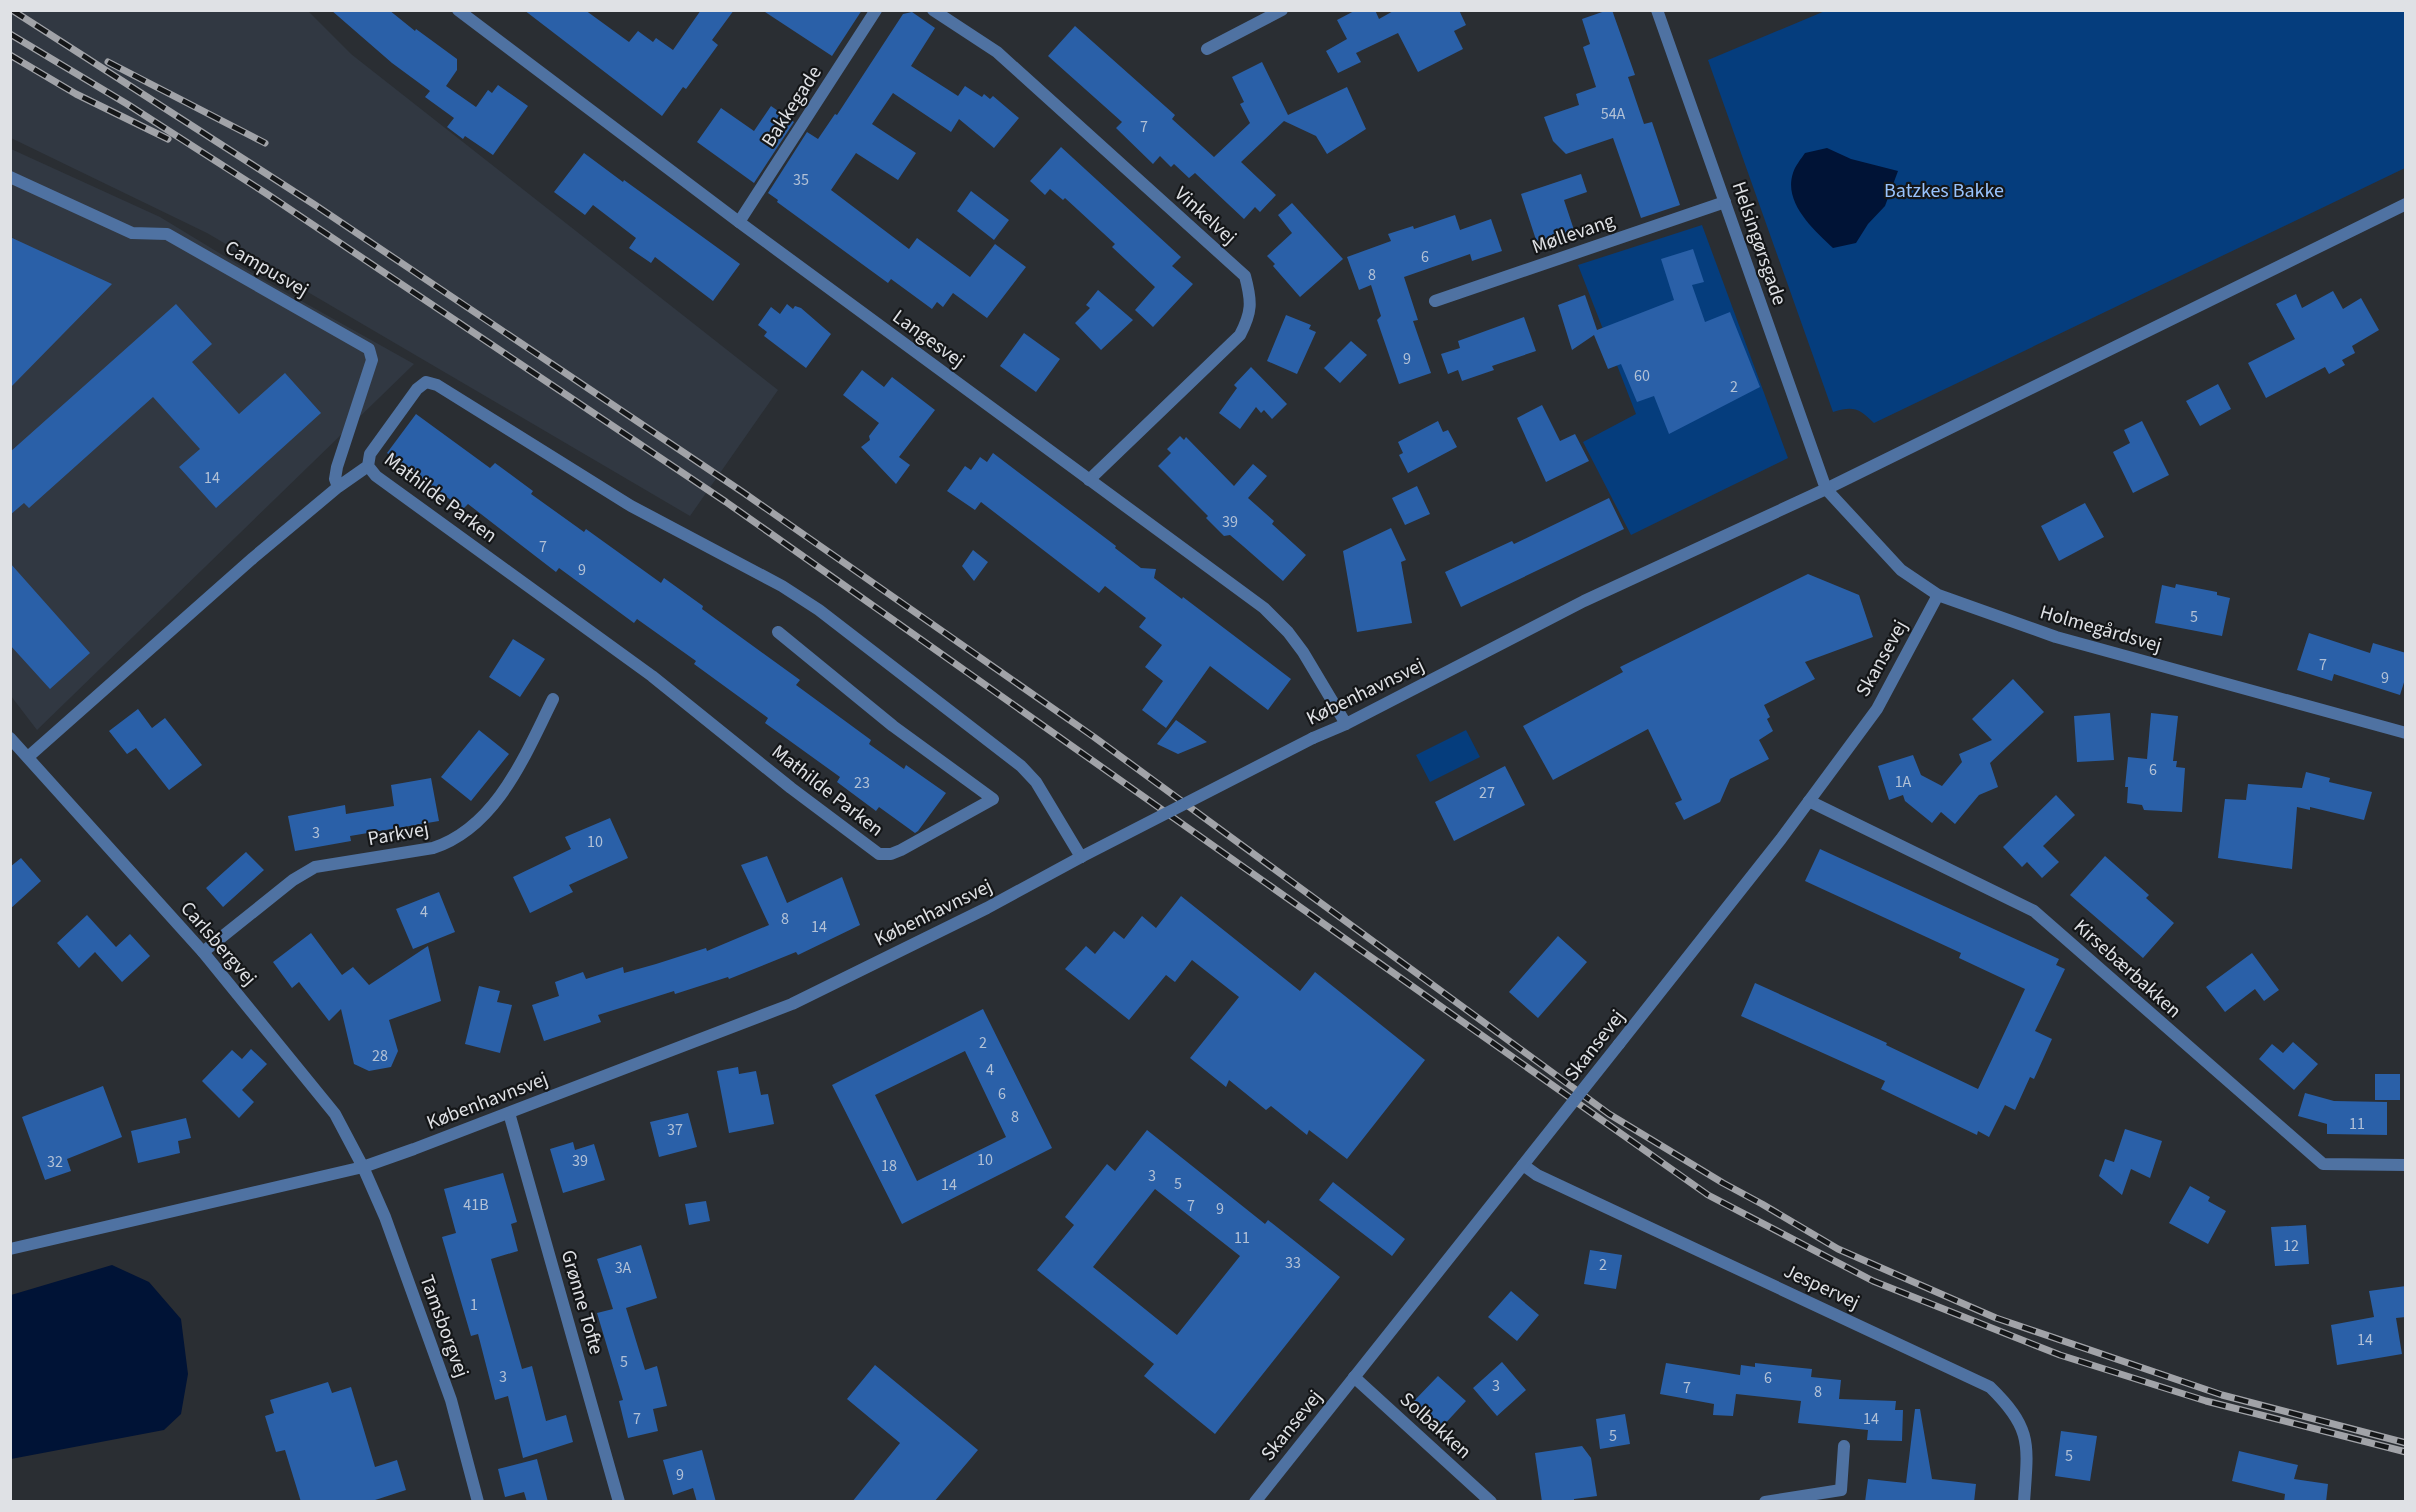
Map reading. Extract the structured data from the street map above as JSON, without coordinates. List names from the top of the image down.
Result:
{
  "streets": {
    "street": [
      "Bakkegade",
      "Vinkelvej",
      "Møllevang",
      "Helsingørsgade",
      "Campusvej",
      "Langesvej",
      "Mathilde Parken",
      "Holmegårdsvej",
      "Skansevej",
      "Københavnsvej",
      "Parkvej",
      "Carlsbergvej",
      "Kirsebærbakken",
      "Jespervej",
      "Grønne Tofte",
      "Tamsborgvej",
      "Solbakken"
    ]
  },
  "crossings": [
    ["Bakkegade", "Langesvej"],
    ["Vinkelvej", "Langesvej"],
    ["Møllevang", "Helsingørsgade"],
    ["Helsingørsgade", "Holmegårdsvej"],
    ["Helsingørsgade", "Københavnsvej"],
    ["Langesvej", "Københavnsvej"],
    ["Mathilde Parken", "Københavnsvej"],
    ["Holmegårdsvej", "Skansevej"],
    ["Holmegårdsvej", "Københavnsvej"],
    ["Skansevej", "Kirsebærbakken"],
    ["Skansevej", "Jespervej"],
    ["Skansevej", "Solbakken"],
    ["Københavnsvej", "Carlsbergvej"],
    ["Københavnsvej", "Grønne Tofte"],
    ["Københavnsvej", "Tamsborgvej"],
    ["Parkvej", "Carlsbergvej"],
    ["Carlsbergvej", "Tamsborgvej"]
  ],
  "parks": ["Batzkes Bakke"],
  "house_numbers": [
    "54A",
    "7",
    "35",
    "6",
    "8",
    "9",
    "60",
    "2",
    "14",
    "39",
    "7",
    "9",
    "5",
    "7",
    "9",
    "6",
    "1A",
    "23",
    "27",
    "3",
    "10",
    "4",
    "8",
    "14",
    "2",
    "28",
    "4",
    "6",
    "8",
    "11",
    "37",
    "10",
    "39",
    "32",
    "18",
    "3",
    "5",
    "14",
    "41B",
    "7",
    "9",
    "11",
    "12",
    "33",
    "2",
    "3A",
    "1",
    "14",
    "5",
    "3",
    "6",
    "3",
    "7",
    "8",
    "7",
    "14",
    "5",
    "5",
    "9"
  ]
}
